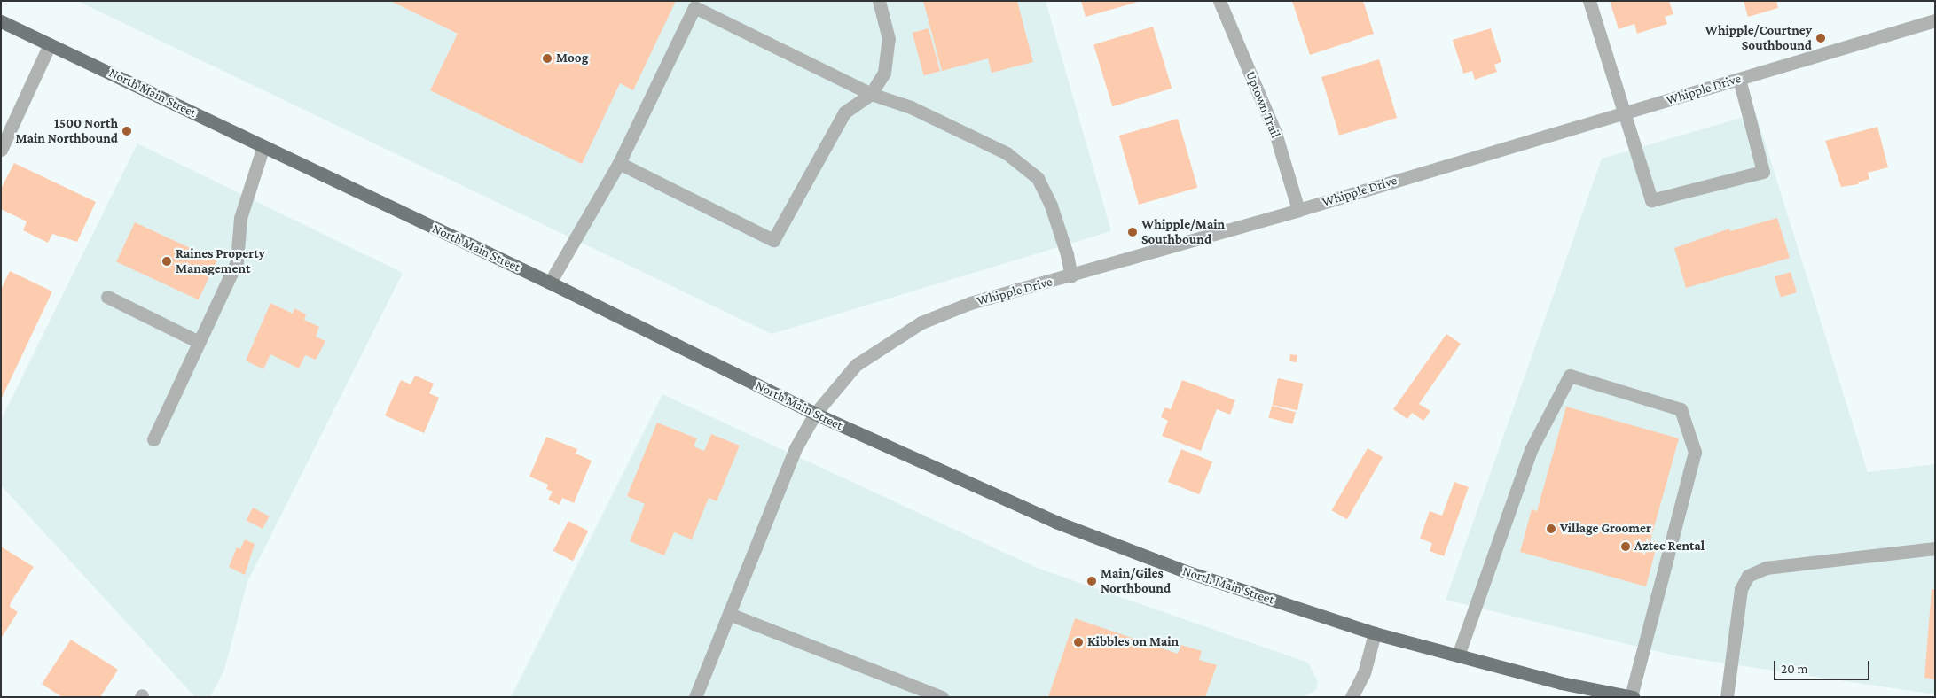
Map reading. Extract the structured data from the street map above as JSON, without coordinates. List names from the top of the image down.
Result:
{
  "streets": {
    "main road": ["North Main Street"],
    "street": ["Whipple Drive", "Uptown Trail"]
  },
  "crossings": [
    ["Whipple Drive", "North Main Street"],
    ["Whipple Drive", "Uptown Trail"]
  ],
  "places": [
    "Whipple/Courtney Southbound",
    "Moog",
    "1500 North Main Northbound",
    "Whipple/Main Southbound",
    "Raines Property Management",
    "Village Groomer",
    "Aztec Rental",
    "Main/Giles Northbound",
    "Kibbles on Main"
  ],
  "scale_bar": "20 m"
}
